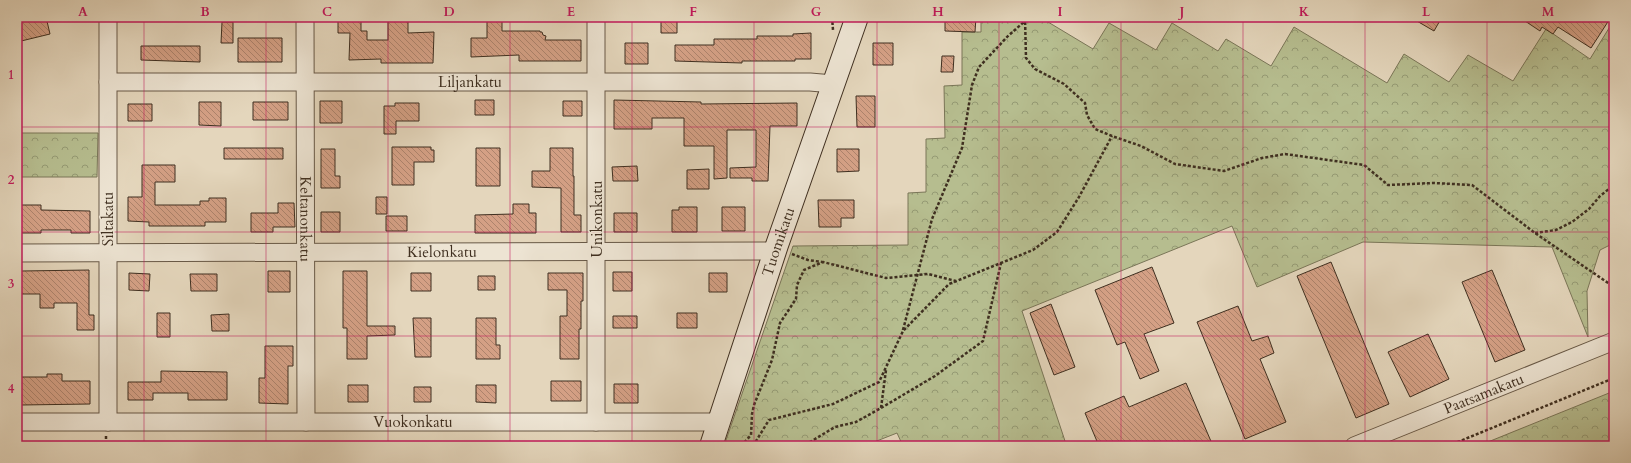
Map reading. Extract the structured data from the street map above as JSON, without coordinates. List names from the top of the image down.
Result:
{
  "streets": {
    "street": [
      "Liljankatu",
      "Siltakatu",
      "Keltanonkatu",
      "Unikonkatu",
      "Tuomikatu",
      "Kielonkatu",
      "Paatsamakatu",
      "Vuokonkatu"
    ]
  },
  "crossings": [
    ["Liljankatu", "Siltakatu"],
    ["Liljankatu", "Keltanonkatu"],
    ["Liljankatu", "Unikonkatu"],
    ["Liljankatu", "Tuomikatu"],
    ["Siltakatu", "Kielonkatu"],
    ["Siltakatu", "Vuokonkatu"],
    ["Keltanonkatu", "Kielonkatu"],
    ["Keltanonkatu", "Vuokonkatu"],
    ["Unikonkatu", "Kielonkatu"],
    ["Unikonkatu", "Vuokonkatu"],
    ["Tuomikatu", "Kielonkatu"],
    ["Tuomikatu", "Vuokonkatu"]
  ],
  "grid": {
    "columns": [
      "A",
      "B",
      "C",
      "D",
      "E",
      "F",
      "G",
      "H",
      "I",
      "J",
      "K",
      "L",
      "M"
    ],
    "rows": [
      "1",
      "2",
      "3",
      "4"
    ]
  }
}
